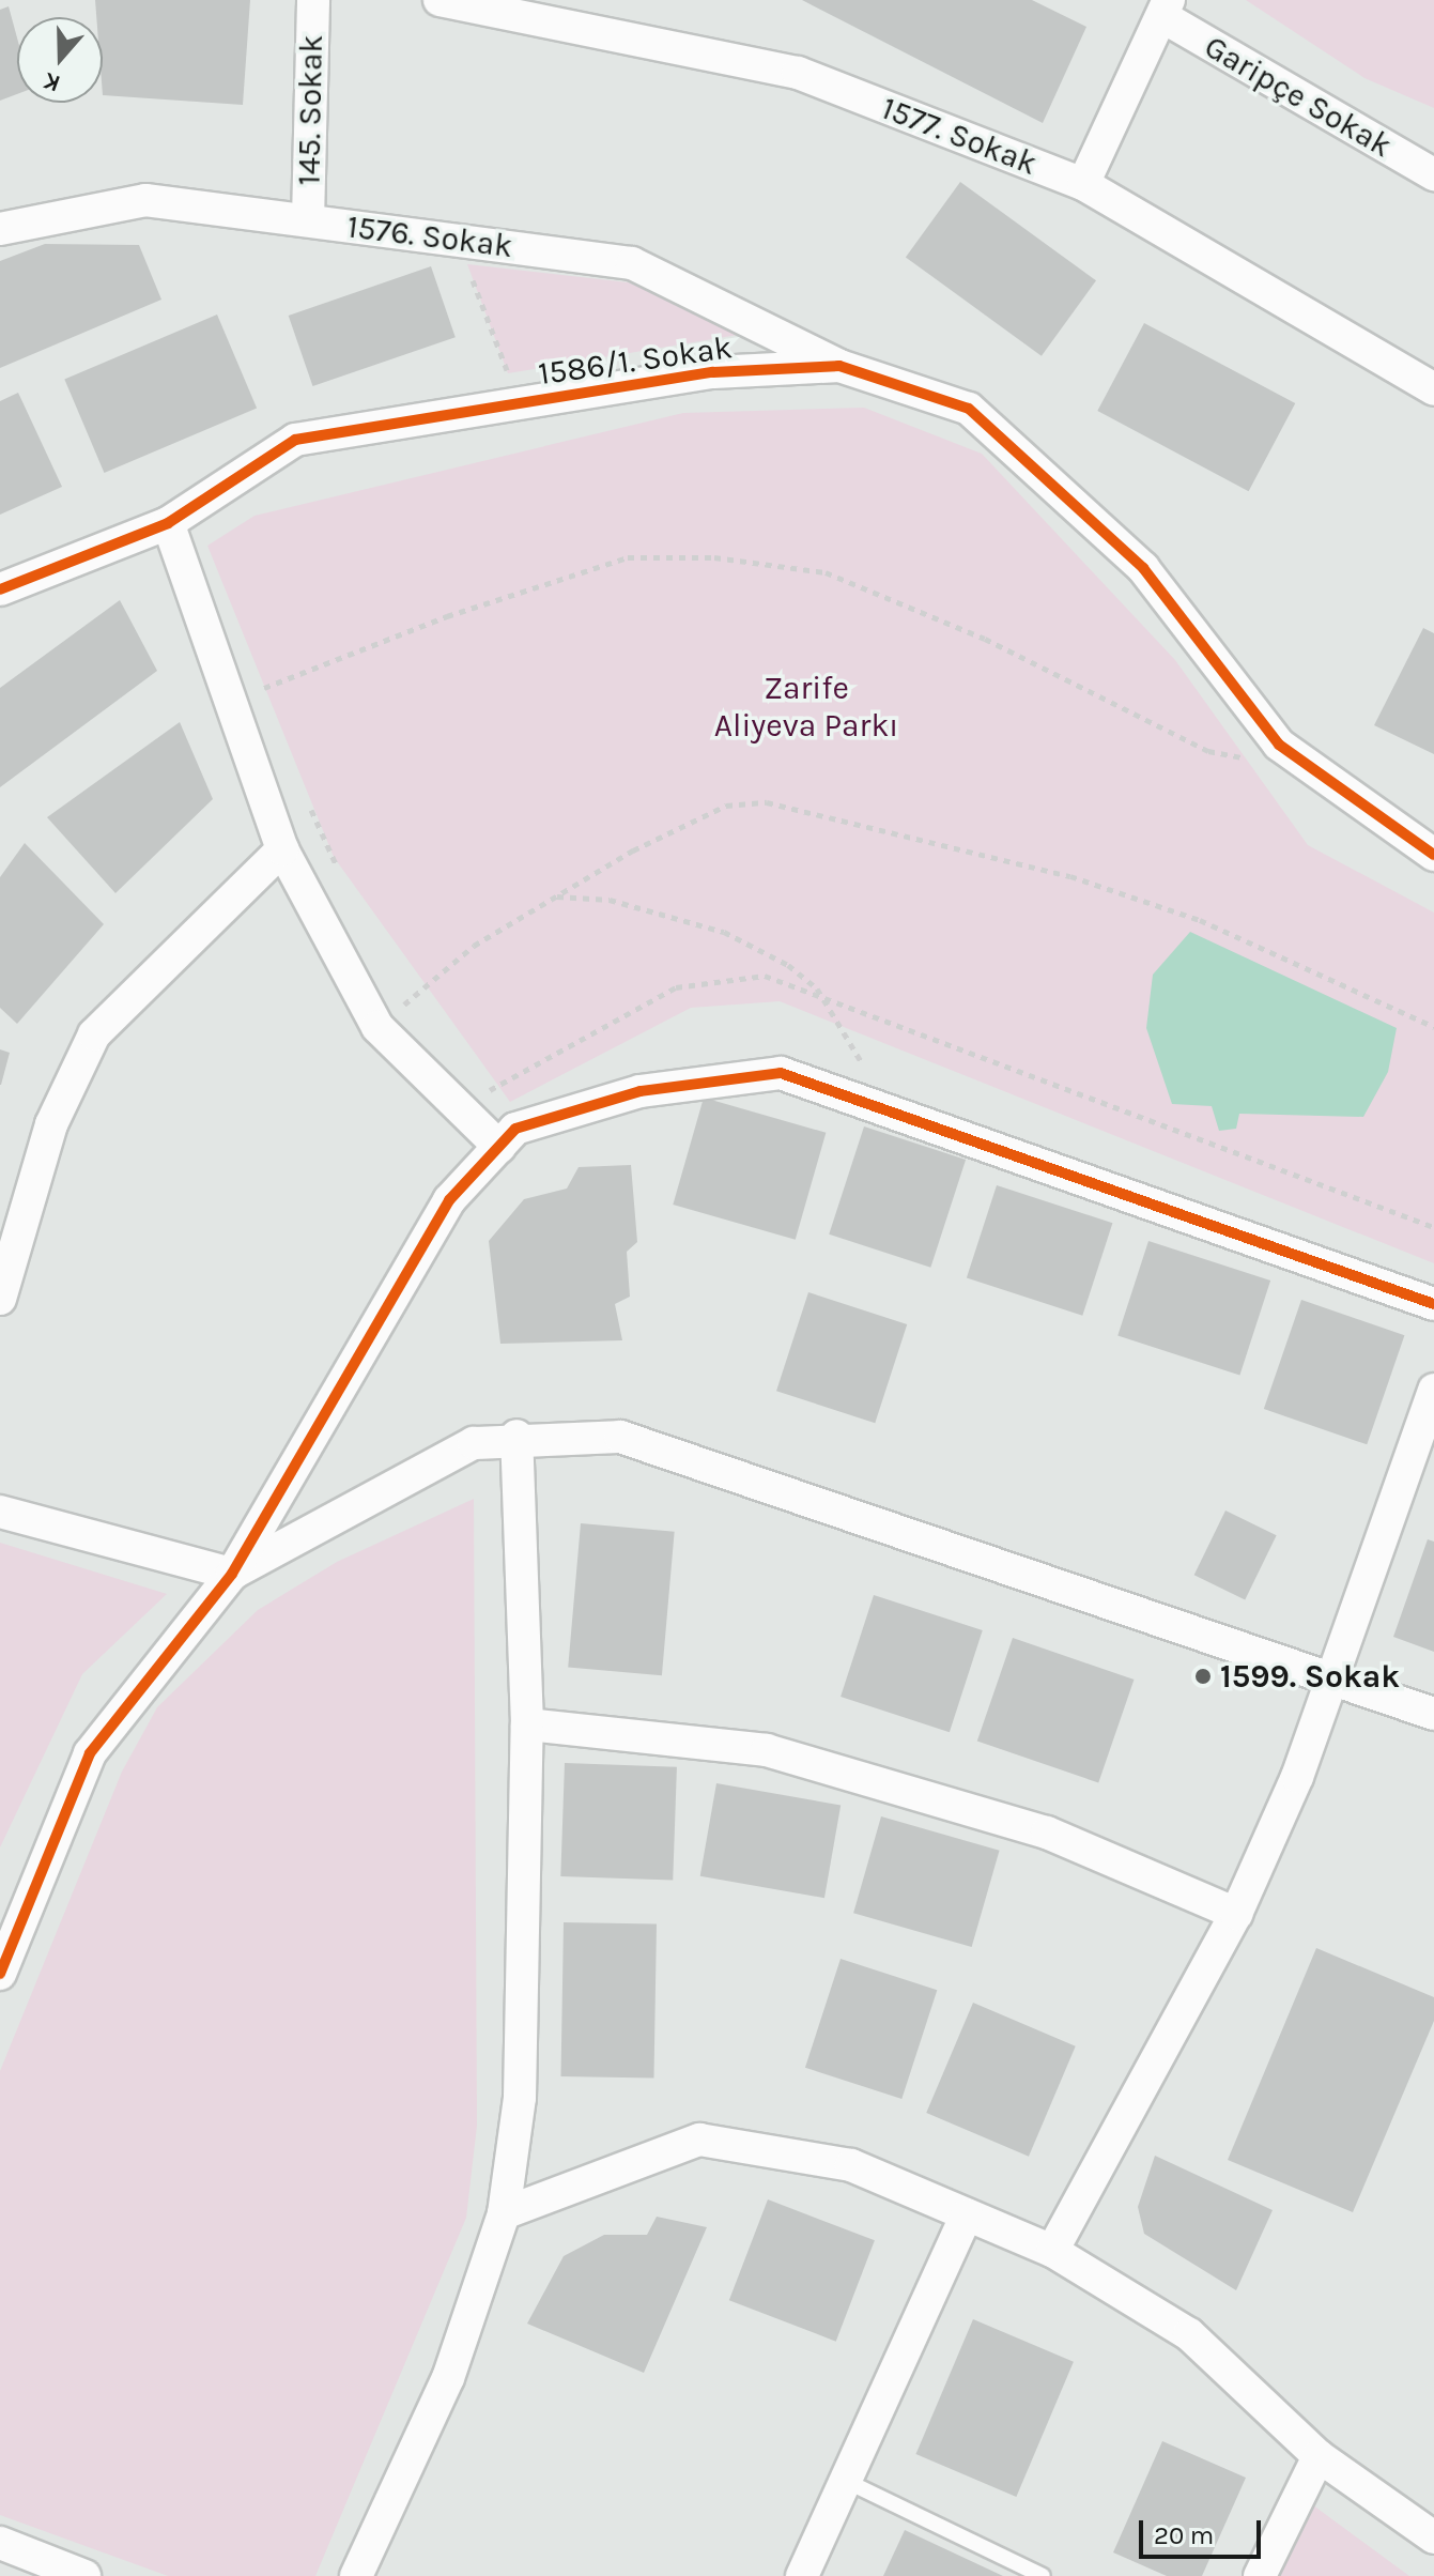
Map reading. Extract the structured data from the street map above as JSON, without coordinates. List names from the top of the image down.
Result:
{
  "streets": {
    "street": [
      "Garipçe Sokak",
      "145. Sokak",
      "1577. Sokak",
      "1576. Sokak",
      "1586/1. Sokak"
    ]
  },
  "crossings": [
    ["145. Sokak", "1576. Sokak"],
    ["1576. Sokak", "1586/1. Sokak"]
  ],
  "parks": ["Zarife Aliyeva Parkı"],
  "places": ["1599. Sokak"],
  "scale_bar": "20 m",
  "north": "bottom"
}
